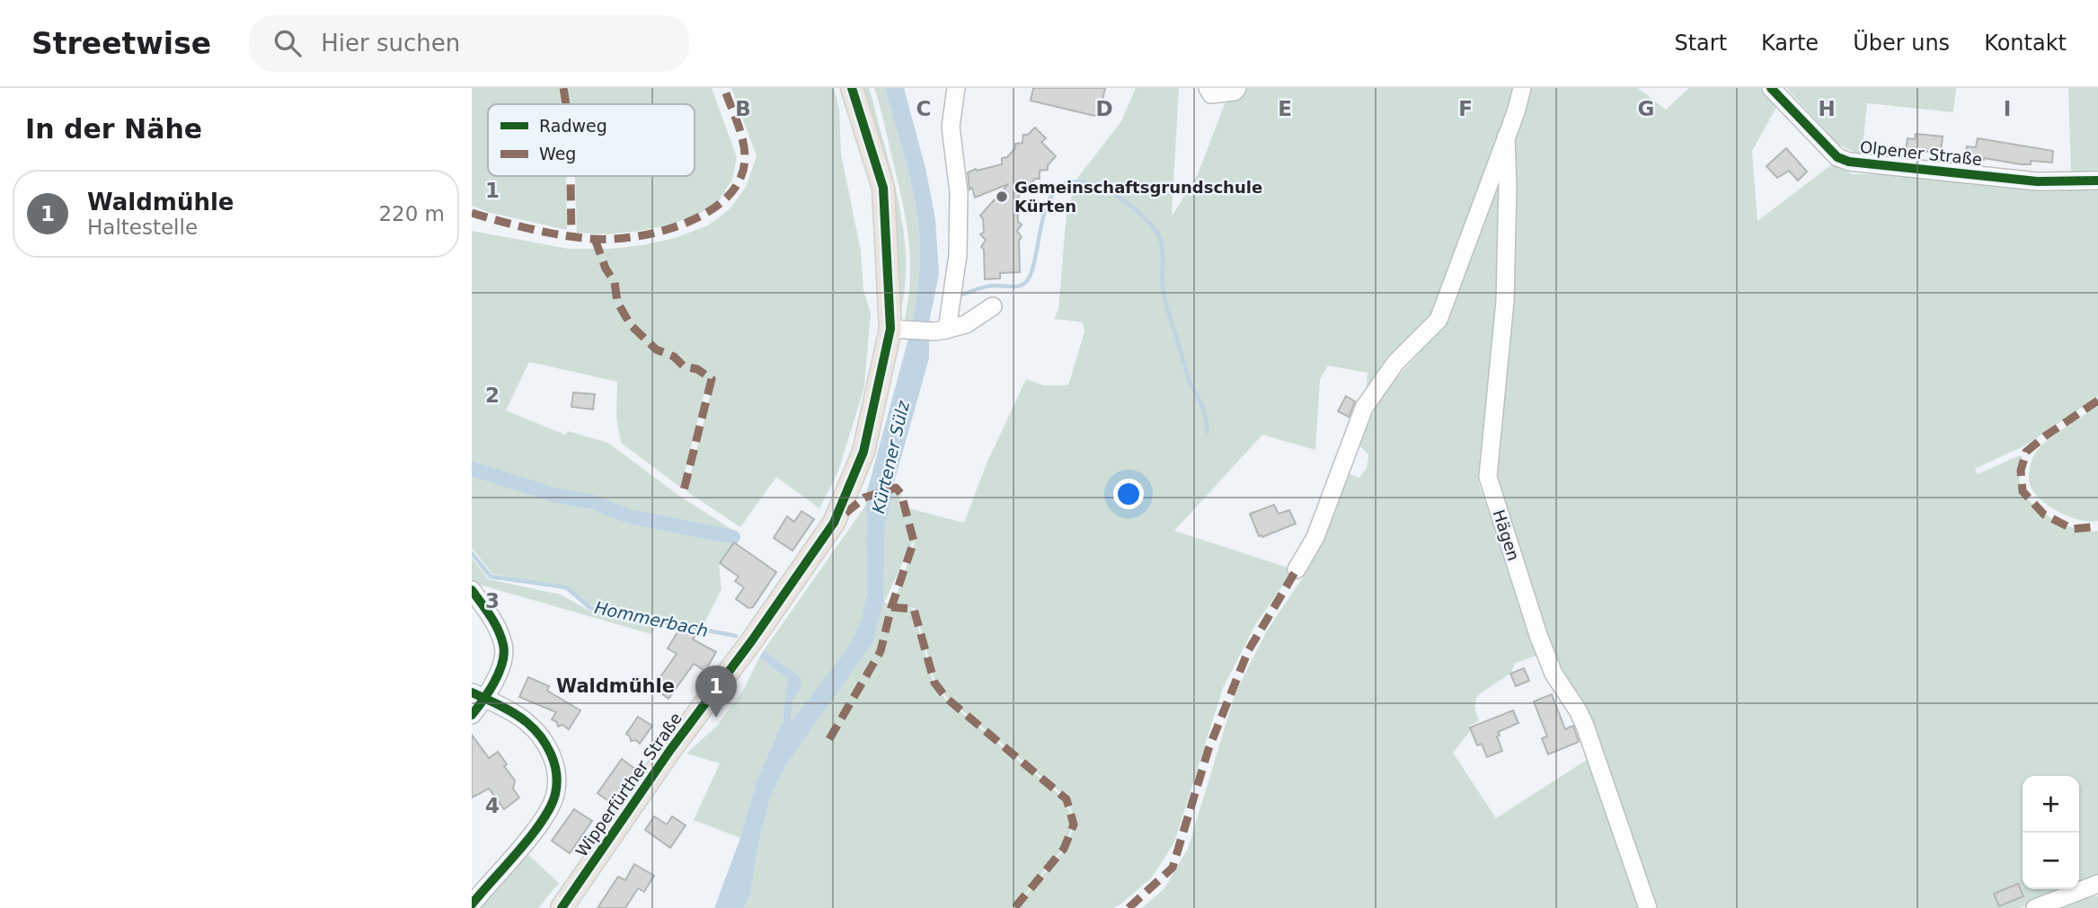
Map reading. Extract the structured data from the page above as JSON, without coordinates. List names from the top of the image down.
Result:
{
  "streets": {
    "main road": ["Wipperfürther Straße"],
    "street": ["Olpener Straße", "Hägen"]
  },
  "districts": ["Waldmühle"],
  "water": ["Kürtener Sülz", "Hommerbach"],
  "places": ["Gemeinschaftsgrundschule Kürten"],
  "legend": ["Radweg", "Weg"],
  "page": {
    "header": "Streetwise",
    "search": "Hier suchen",
    "nav": [
      "Start",
      "Karte",
      "Über uns",
      "Kontakt"
    ],
    "heading": "In der Nähe",
    "list": [
      {
        "mark": "1",
        "name": "Waldmühle",
        "note": "Haltestelle",
        "value": "220 m"
      }
    ],
    "pins": "1",
    "map_buttons": ["+", "−"]
  },
  "grid": {
    "columns": [
      "B",
      "C",
      "D",
      "E",
      "F",
      "G",
      "H",
      "I"
    ],
    "rows": [
      "1",
      "2",
      "3",
      "4"
    ]
  }
}
